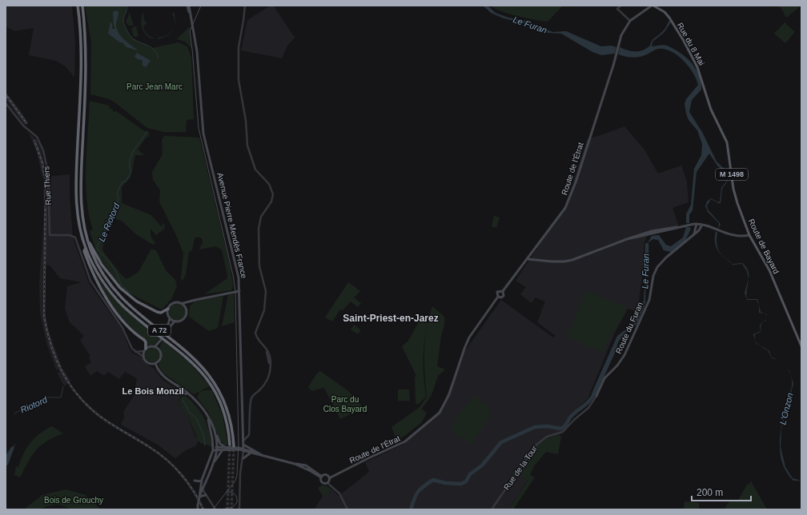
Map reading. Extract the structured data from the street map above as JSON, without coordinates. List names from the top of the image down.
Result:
{
  "streets": {
    "highway": ["A 72"],
    "main road": [
      "Rue du 8 Mai",
      "Route de l'Étrat",
      "M 1498",
      "Avenue Pierre Mendès France",
      "Route de Bayard",
      "Route du Furan"
    ],
    "street": ["Rue Thiers", "Rue de la Tour"]
  },
  "crossings": [
    ["Rue du 8 Mai", "Route de Bayard"],
    ["Route du Furan", "Rue de la Tour"]
  ],
  "districts": ["Saint-Priest-en-Jarez", "Le Bois Monzil"],
  "water": [
    "Le Furan",
    "Le Riotord",
    "Riotord",
    "L'Onzon"
  ],
  "parks": ["Parc Jean Marc", "Parc du Clos Bayard", "Bois de Grouchy"],
  "scale_bar": "200 m"
}
